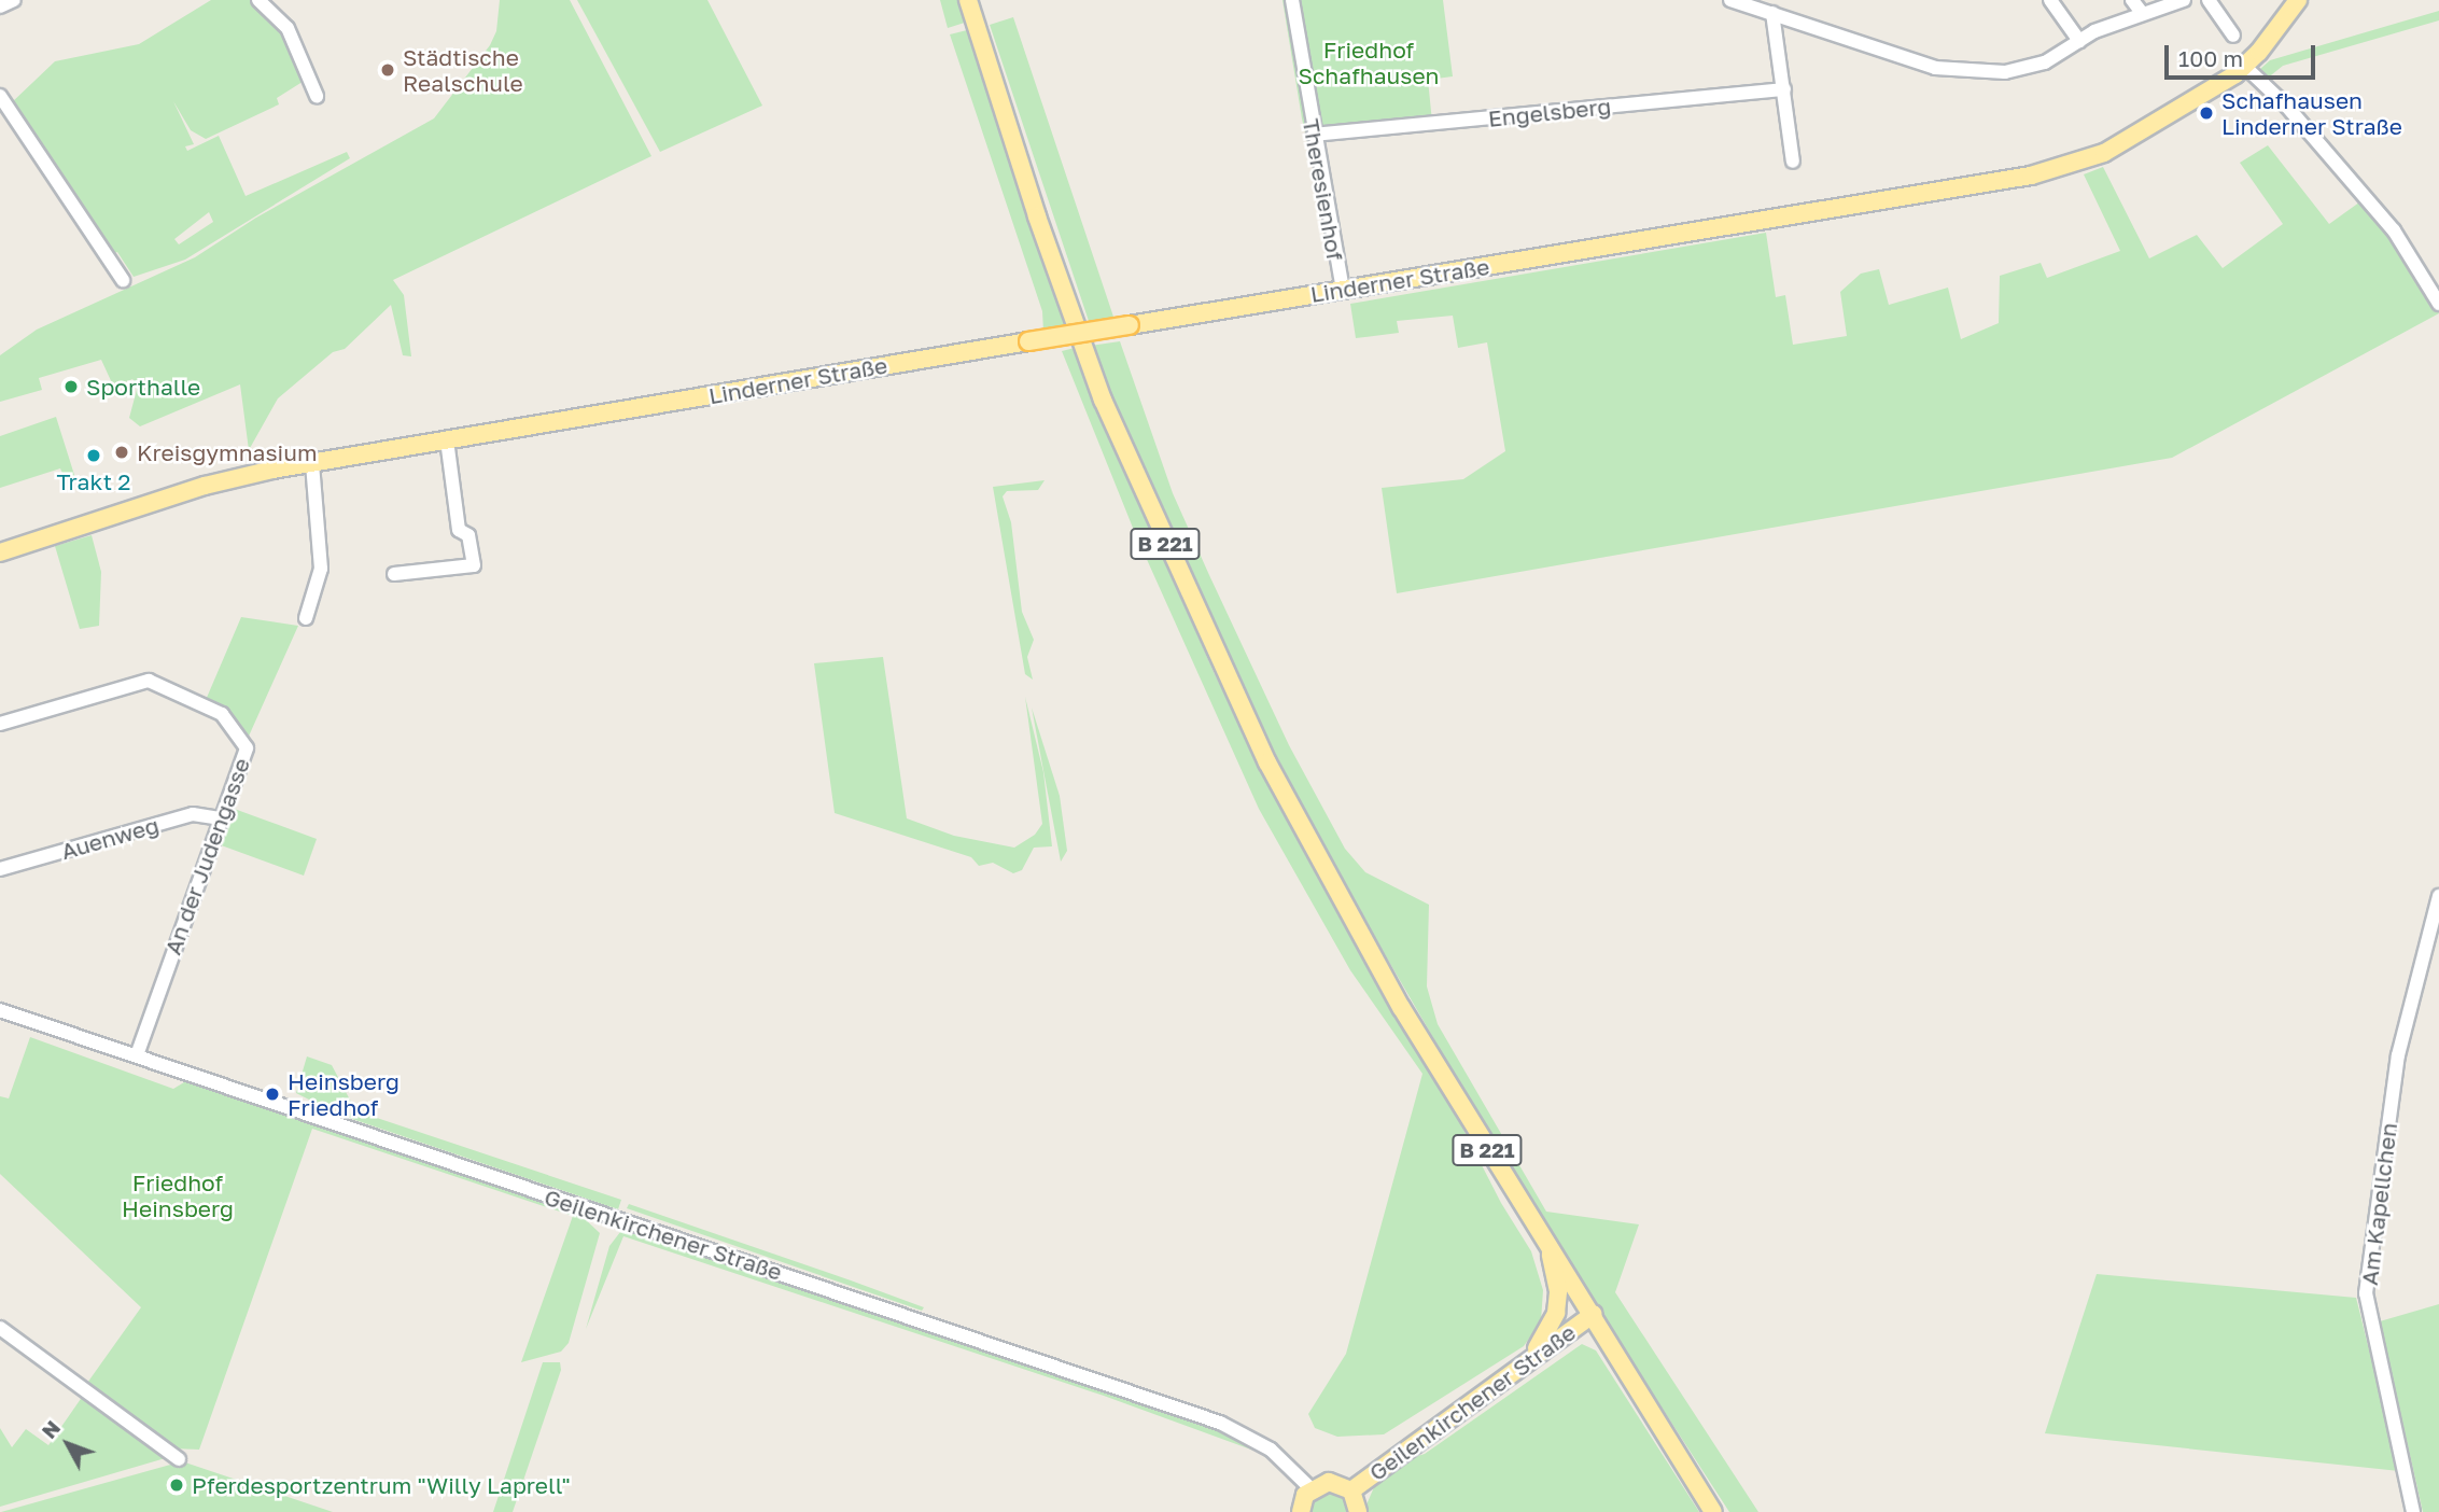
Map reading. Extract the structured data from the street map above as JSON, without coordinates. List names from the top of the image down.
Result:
{
  "streets": {
    "main road": ["Linderner Straße", "B 221", "Geilenkirchener Straße"],
    "street": [
      "Engelsberg",
      "Theresienhof",
      "Auenweg",
      "An der Judengasse",
      "Am Kapellchen"
    ]
  },
  "crossings": [
    ["Engelsberg", "Theresienhof"],
    ["Theresienhof", "Linderner Straße"],
    ["B 221", "Geilenkirchener Straße"],
    ["Auenweg", "An der Judengasse"],
    ["An der Judengasse", "Geilenkirchener Straße"]
  ],
  "parks": ["Friedhof Schafhausen", "Friedhof Heinsberg"],
  "places": [
    "Städtische Realschule",
    "Schafhausen Linderner Straße",
    "Sporthalle",
    "Kreisgymnasium",
    "Trakt 2",
    "Heinsberg Friedhof",
    "Pferdesportzentrum \"Willy Laprell\""
  ],
  "scale_bar": "100 m",
  "north": "top left"
}
